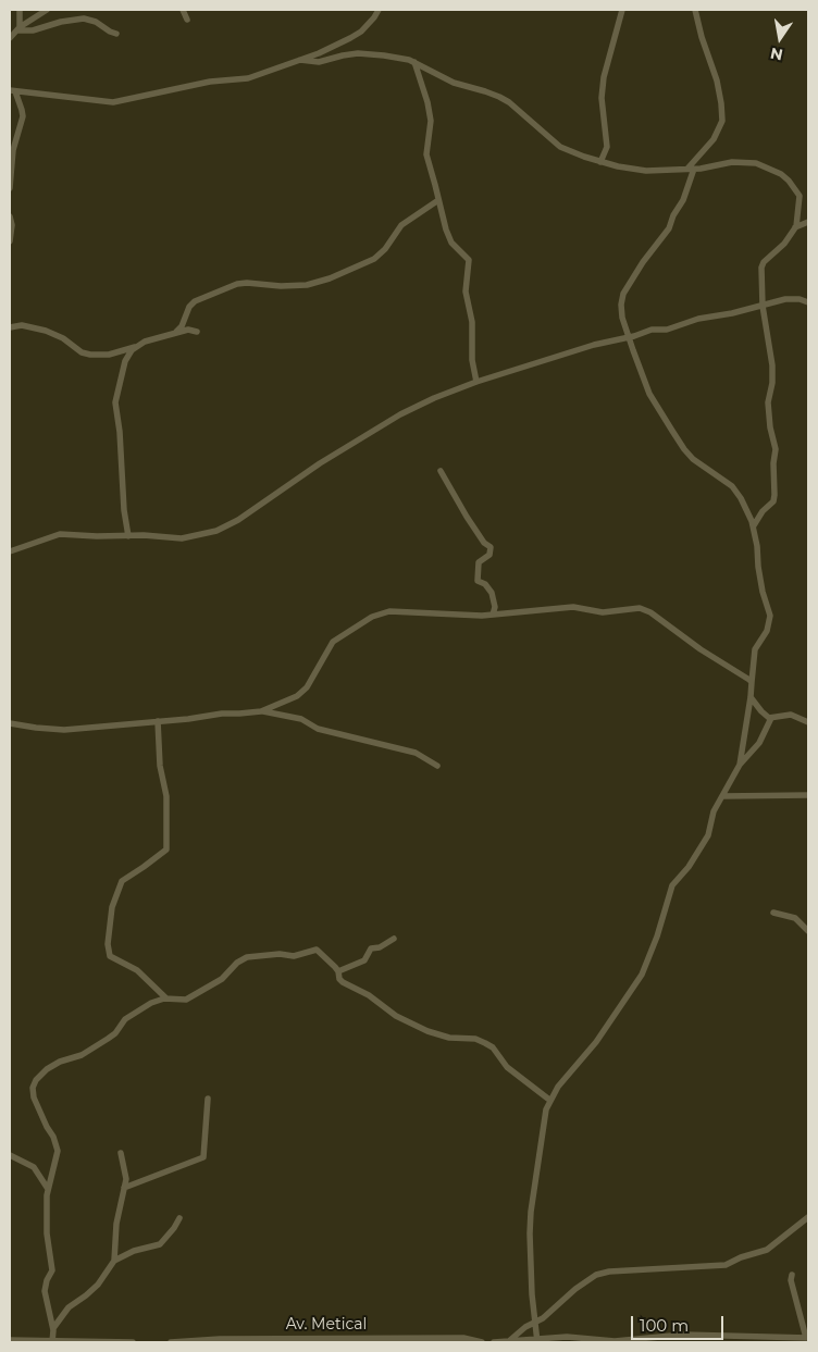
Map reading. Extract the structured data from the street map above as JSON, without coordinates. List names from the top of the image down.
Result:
{
  "streets": {
    "street": ["Av. Metical"]
  },
  "scale_bar": "100 m",
  "north": "bottom"
}
